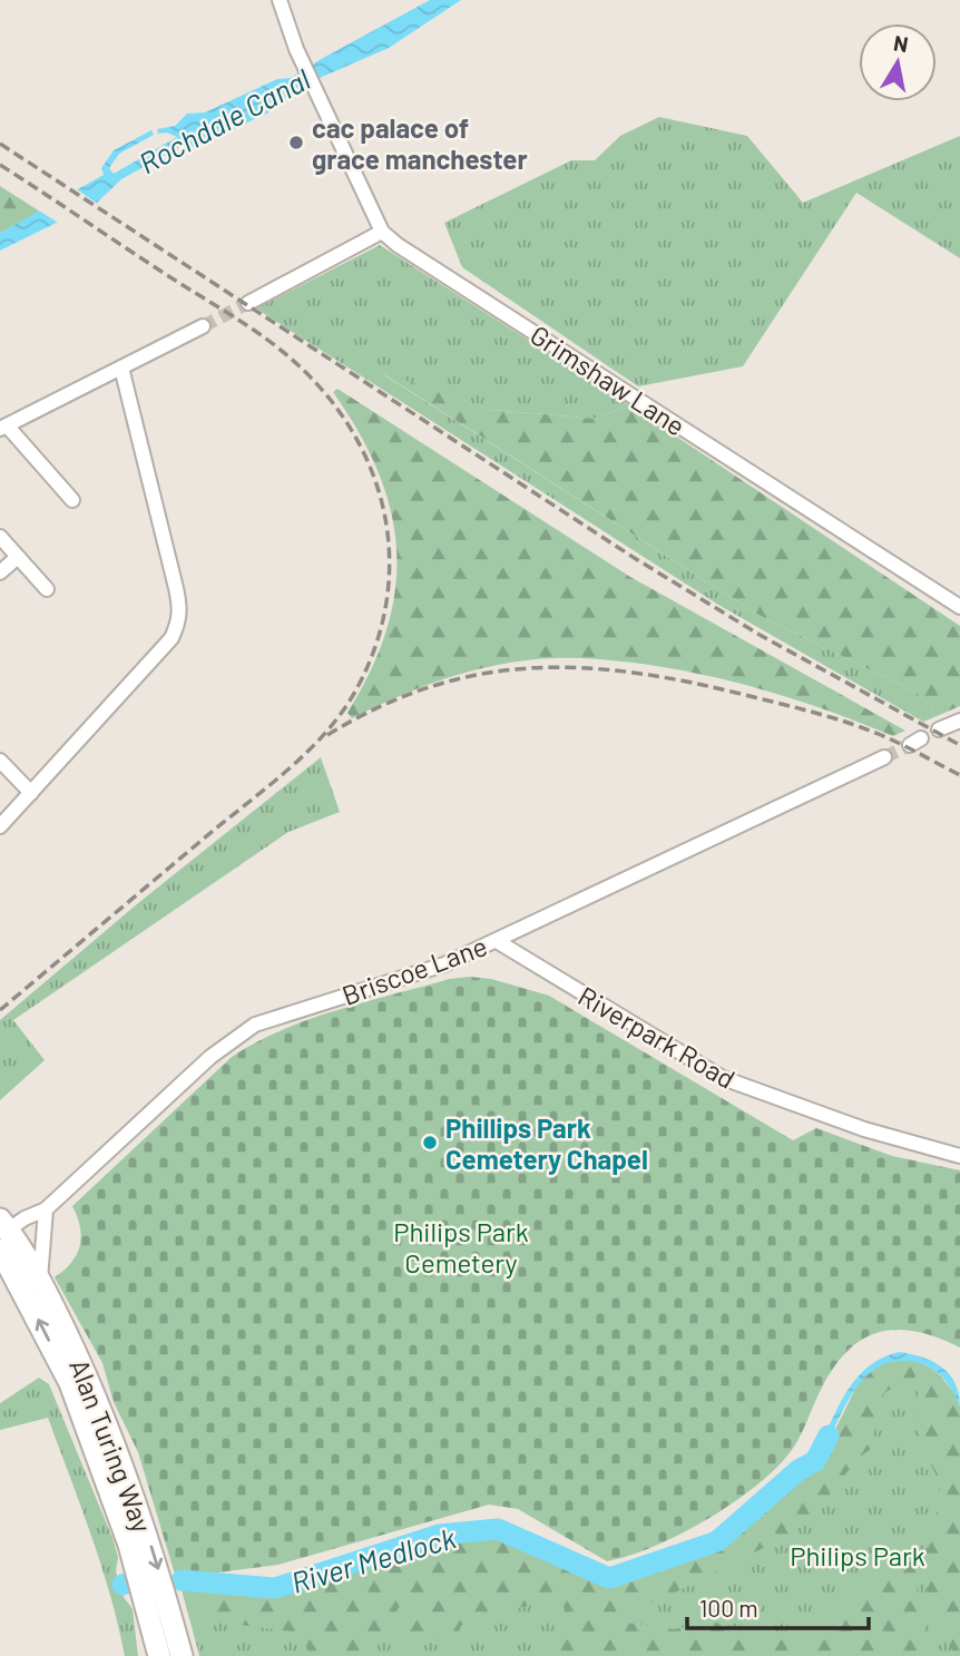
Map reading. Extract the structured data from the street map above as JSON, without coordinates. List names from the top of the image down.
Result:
{
  "streets": {
    "highway": ["Alan Turing Way"],
    "street": ["Grimshaw Lane", "Briscoe Lane", "Riverpark Road"]
  },
  "crossings": [
    ["Briscoe Lane", "Riverpark Road"],
    ["Briscoe Lane", "Alan Turing Way"]
  ],
  "water": ["Rochdale Canal", "River Medlock"],
  "parks": ["Philips Park Cemetery", "Philips Park"],
  "places": ["cac palace of grace manchester", "Phillips Park Cemetery Chapel"],
  "scale_bar": "100 m",
  "north": "top"
}
